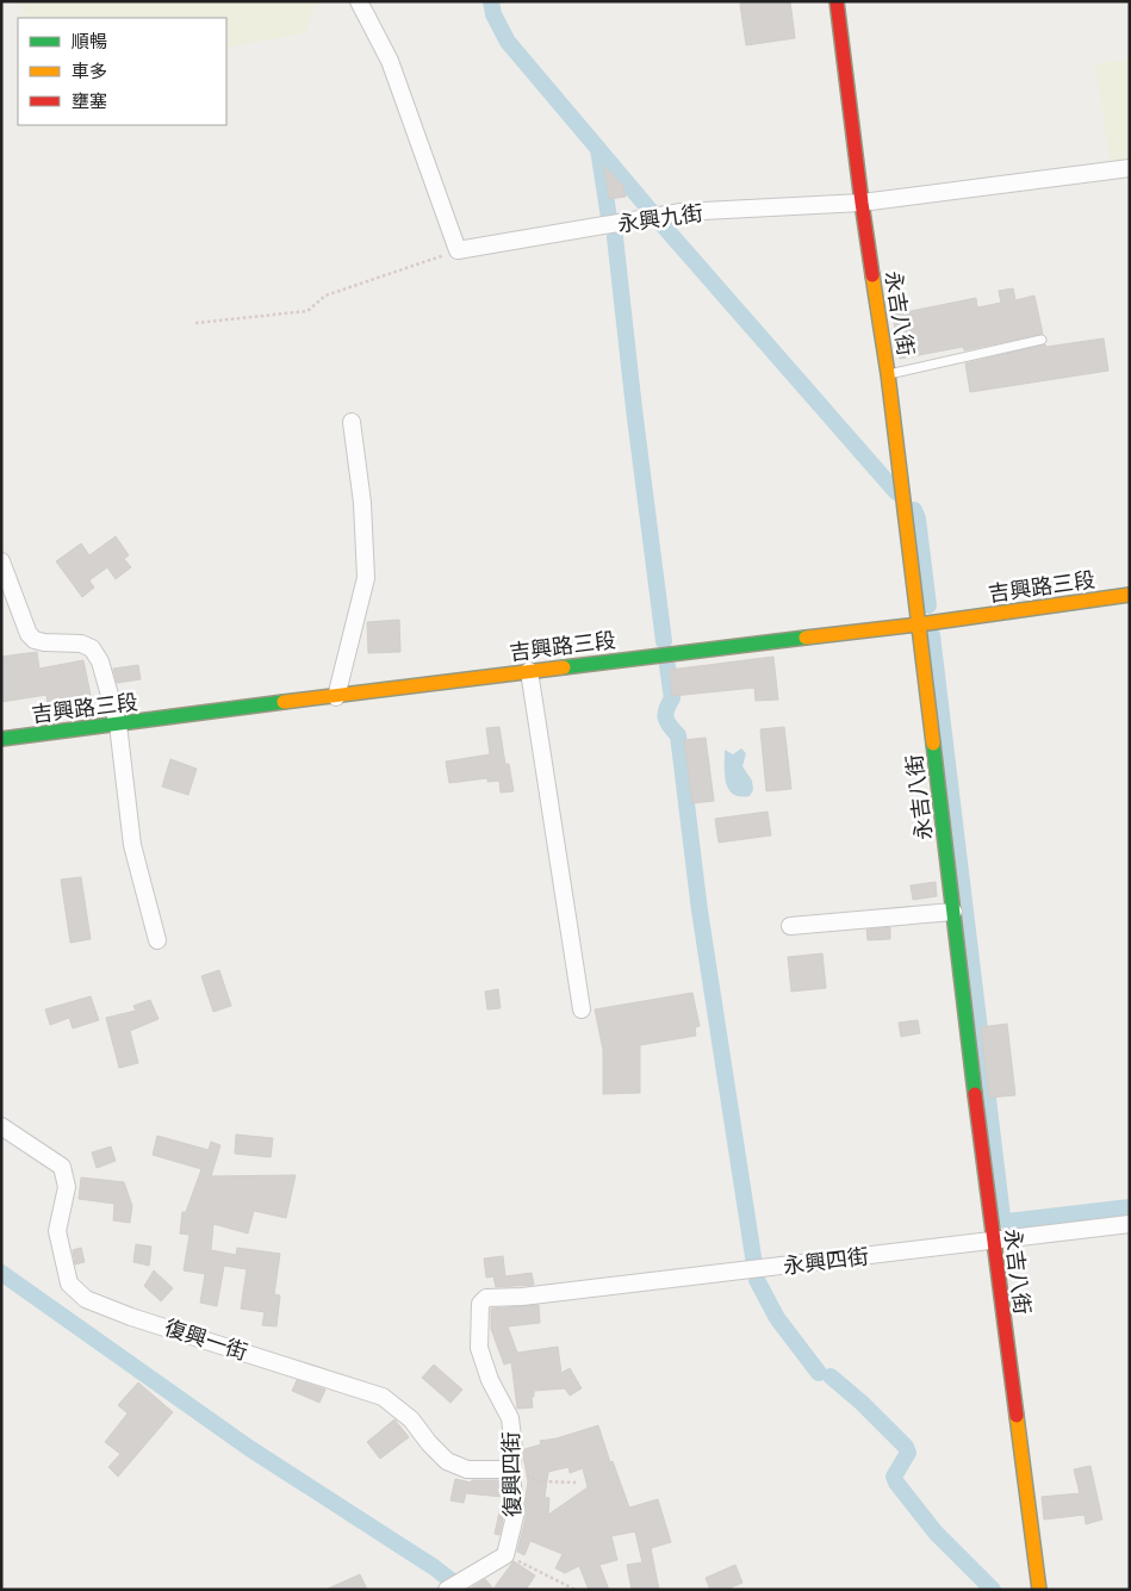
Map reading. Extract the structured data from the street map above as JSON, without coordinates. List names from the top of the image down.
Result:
{
  "streets": {
    "street": [
      "永興九街",
      "永吉八街",
      "吉興路三段",
      "永興四街",
      "復興一街",
      "復興四街"
    ]
  },
  "crossings": [
    ["永興九街", "永吉八街"],
    ["永吉八街", "吉興路三段"],
    ["永吉八街", "永興四街"],
    ["永興四街", "復興四街"],
    ["復興一街", "復興四街"]
  ],
  "legend": ["順暢", "車多", "壅塞"]
}
